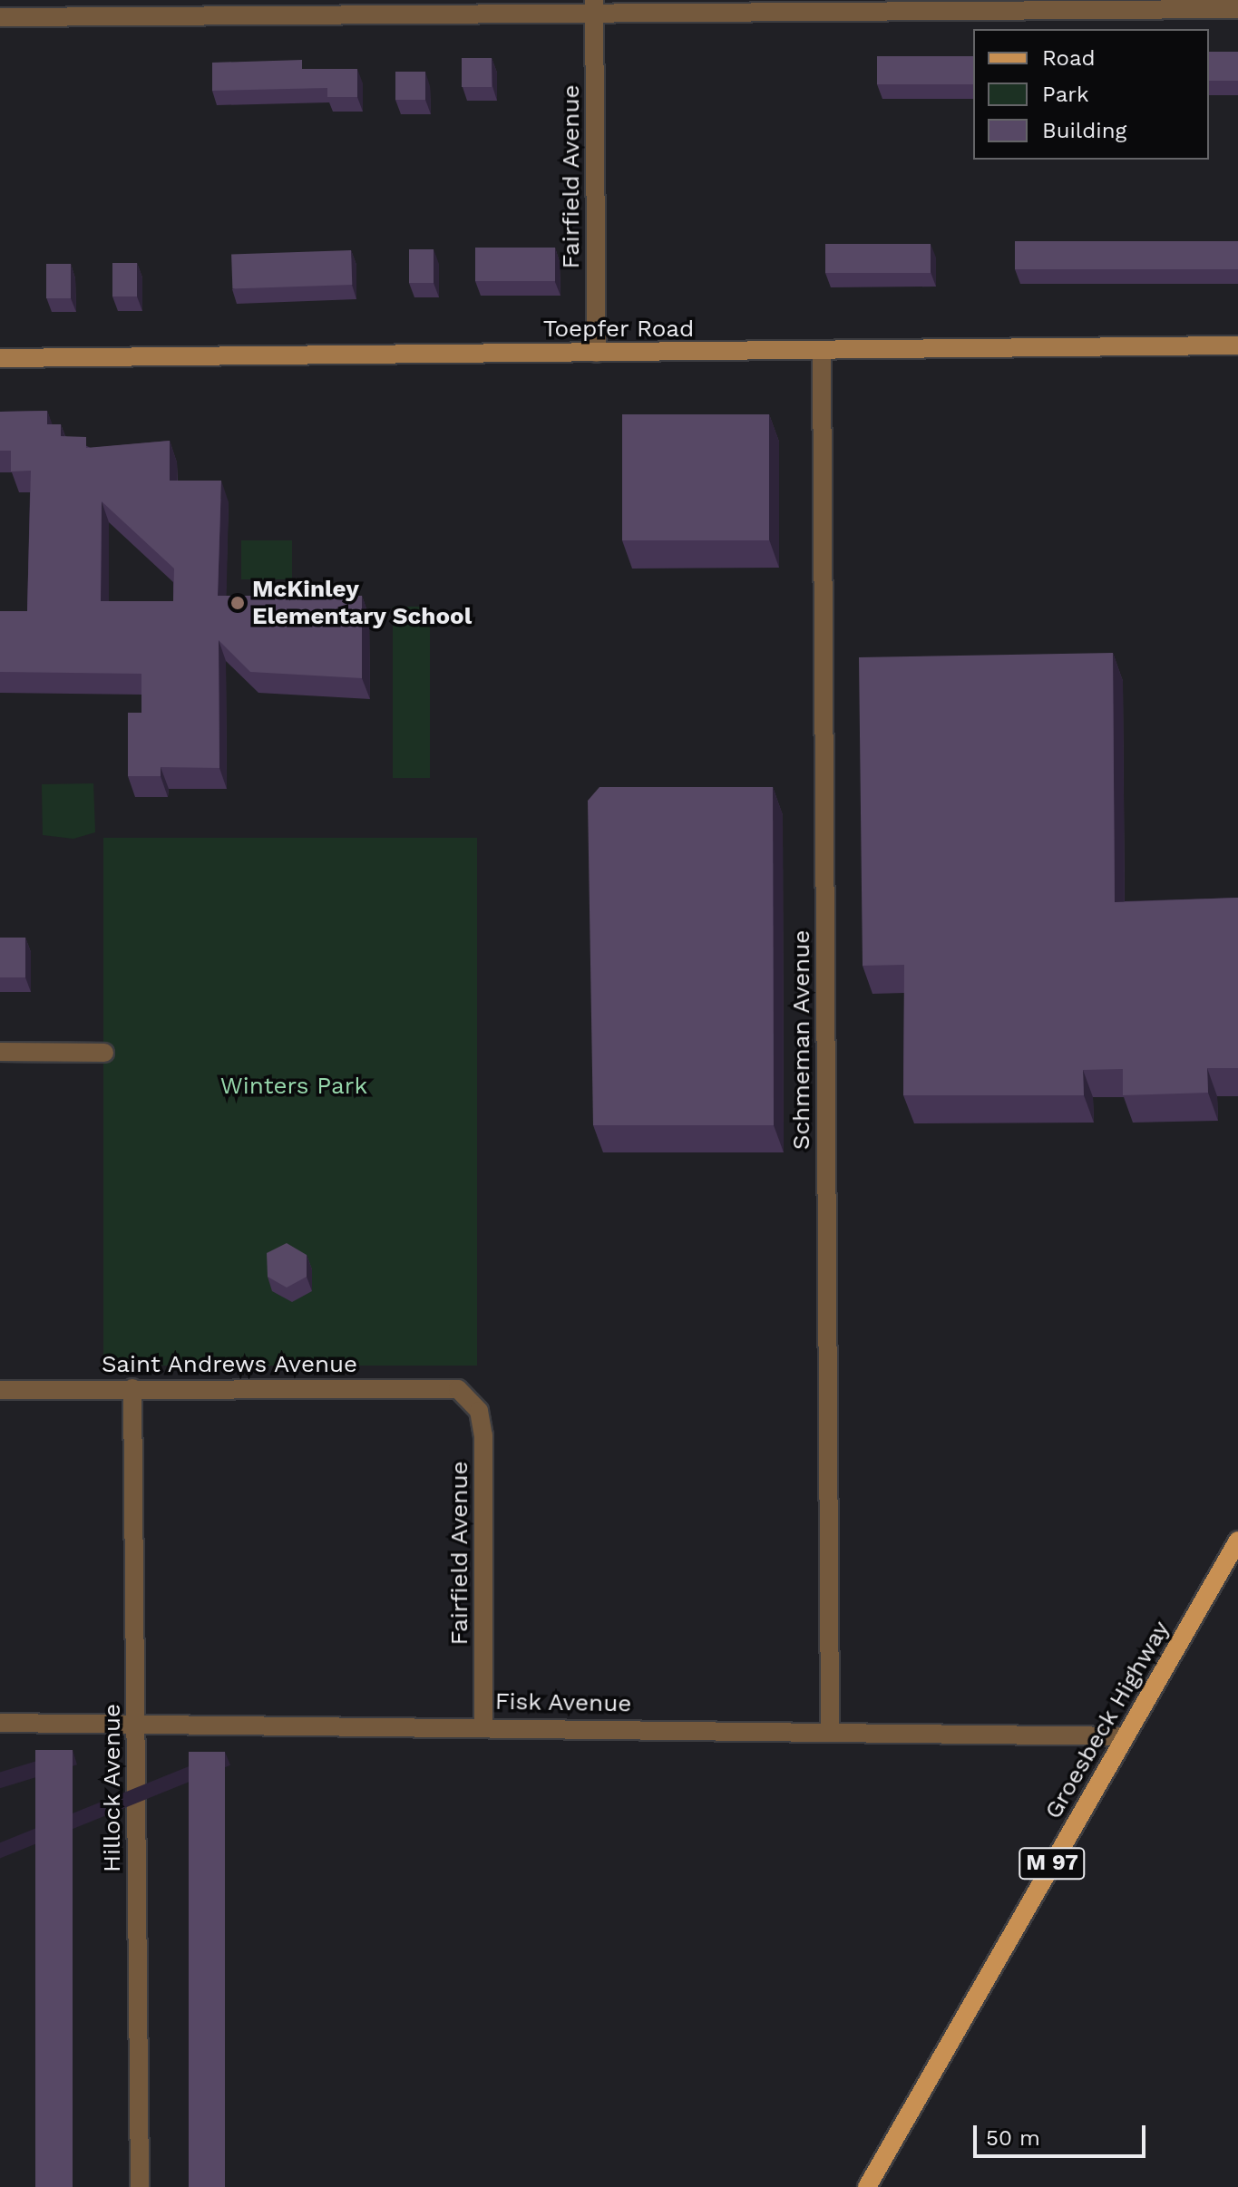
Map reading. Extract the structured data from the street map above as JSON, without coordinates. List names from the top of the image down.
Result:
{
  "streets": {
    "main road": ["Groesbeck Highway", "M 97"],
    "street": [
      "Fairfield Avenue",
      "Toepfer Road",
      "Schmeman Avenue",
      "Saint Andrews Avenue",
      "Fisk Avenue",
      "Hillock Avenue"
    ]
  },
  "crossings": [
    ["Fairfield Avenue", "Toepfer Road"],
    ["Fairfield Avenue", "Saint Andrews Avenue"],
    ["Fairfield Avenue", "Fisk Avenue"],
    ["Toepfer Road", "Schmeman Avenue"],
    ["Schmeman Avenue", "Fisk Avenue"],
    ["Saint Andrews Avenue", "Hillock Avenue"],
    ["Fisk Avenue", "Groesbeck Highway"],
    ["Fisk Avenue", "Hillock Avenue"]
  ],
  "parks": ["Winters Park"],
  "places": ["McKinley Elementary School"],
  "legend": ["Road", "Park", "Building"],
  "scale_bar": "50 m"
}
